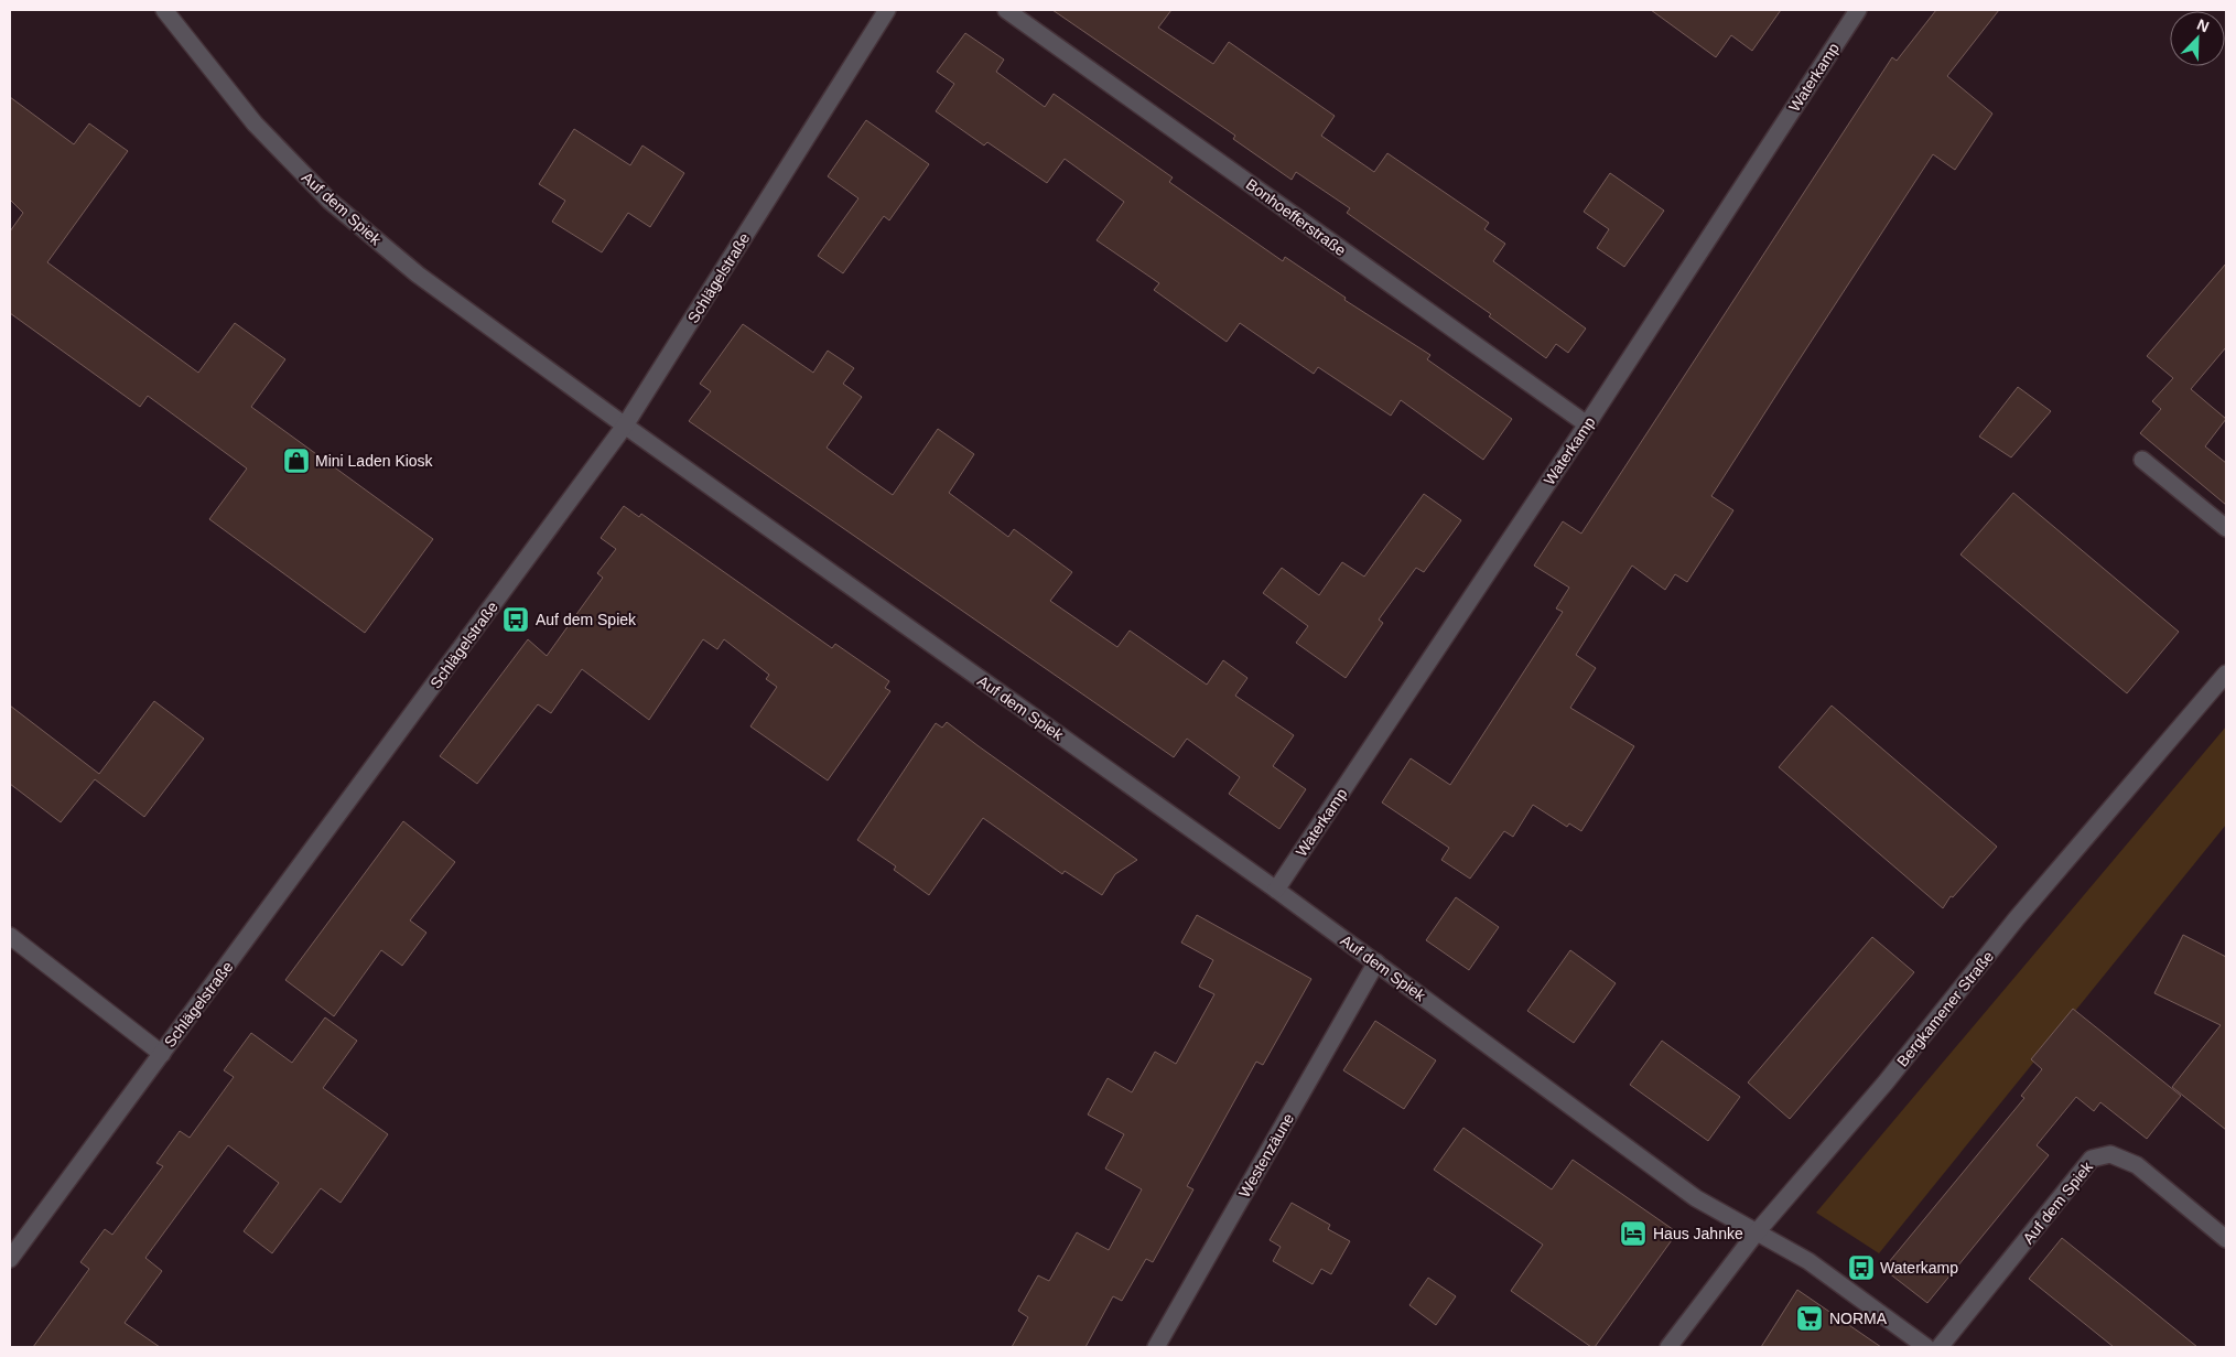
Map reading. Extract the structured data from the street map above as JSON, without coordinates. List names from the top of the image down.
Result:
{
  "streets": {
    "street": [
      "Waterkamp",
      "Auf dem Spiek",
      "Bonhoefferstraße",
      "Schlägelstraße",
      "Bergkamener Straße",
      "Westenzäune"
    ]
  },
  "crossings": [
    ["Waterkamp", "Auf dem Spiek"],
    ["Waterkamp", "Bonhoefferstraße"],
    ["Auf dem Spiek", "Schlägelstraße"],
    ["Auf dem Spiek", "Bergkamener Straße"],
    ["Auf dem Spiek", "Westenzäune"]
  ],
  "places": {
    "shop": ["Mini Laden Kiosk"],
    "bus stop": ["Auf dem Spiek", "Waterkamp"],
    "hotel": ["Haus Jahnke"],
    "supermarket": ["NORMA"]
  },
  "north": "top right"
}
